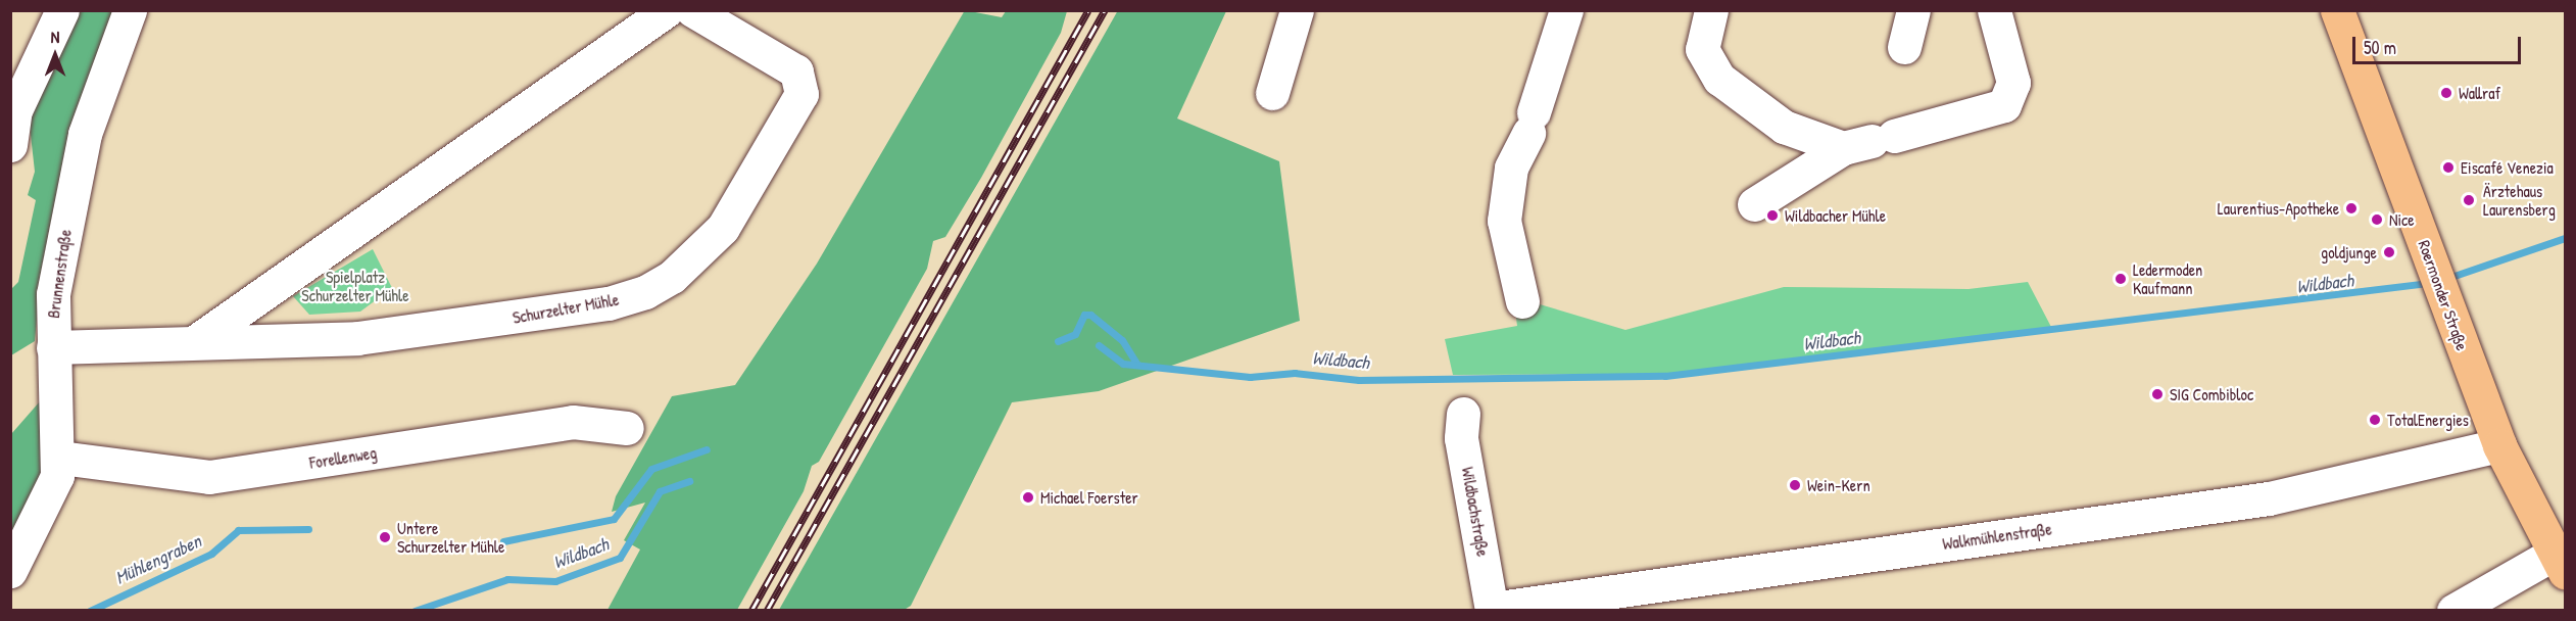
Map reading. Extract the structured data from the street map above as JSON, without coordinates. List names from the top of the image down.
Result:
{
  "streets": {
    "main road": ["Roermonder Straße"],
    "street": [
      "Brunnenstraße",
      "Schurzelter Mühle",
      "Forellenweg",
      "Wildbachstraße",
      "Walkmühlenstraße"
    ]
  },
  "crossings": [
    ["Brunnenstraße", "Schurzelter Mühle"],
    ["Brunnenstraße", "Forellenweg"],
    ["Roermonder Straße", "Walkmühlenstraße"],
    ["Wildbachstraße", "Walkmühlenstraße"]
  ],
  "water": ["Wildbach", "Mühlengraben"],
  "parks": ["Spielplatz Schurzelter Mühle"],
  "places": [
    "Wallraf",
    "Eiscafé Venezia",
    "Ärztehaus Laurensberg",
    "Laurentius-Apotheke",
    "Wildbacher Mühle",
    "Nice",
    "goldjunge",
    "Ledermoden Kaufmann",
    "SIG Combibloc",
    "TotalEnergies",
    "Wein-Kern",
    "Michael Foerster",
    "Untere Schurzelter Mühle"
  ],
  "scale_bar": "50 m",
  "north": "top"
}
